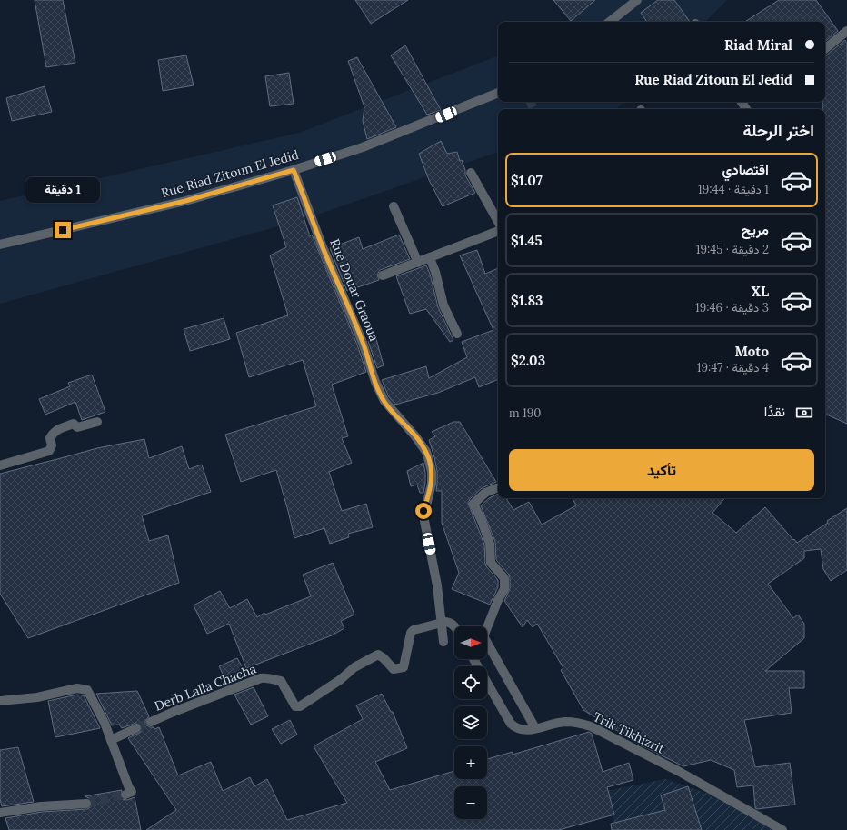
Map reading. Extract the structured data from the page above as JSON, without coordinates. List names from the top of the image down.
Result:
{
  "streets": {
    "street": [
      "Rue Riad Zitoun El Jedid",
      "Rue Douar Graoua",
      "Derb Lalla Chacha",
      "Trik Tikhizrit"
    ]
  },
  "crossings": [
    ["Rue Riad Zitoun El Jedid", "Rue Douar Graoua"],
    ["Rue Douar Graoua", "Derb Lalla Chacha"]
  ],
  "north": "right",
  "page": {
    "banner": ["Riad Miral", "Rue Riad Zitoun El Jedid"],
    "heading": "اختر الرحلة",
    "list": [
      {
        "name": "اقتصادي",
        "note": "1 دقيقة · 19:44",
        "value": "$1.07"
      },
      {
        "name": "مريح",
        "note": "2 دقيقة · 19:45",
        "value": "$1.45"
      },
      {
        "name": "XL",
        "note": "3 دقيقة · 19:46",
        "value": "$1.83"
      },
      {
        "name": "Moto",
        "note": "4 دقيقة · 19:47",
        "value": "$2.03"
      }
    ],
    "bubble": "1 دقيقة",
    "pay": ["نقدًا", "190 m"],
    "buttons": "تأكيد",
    "map_buttons": ["+", "−"]
  }
}
